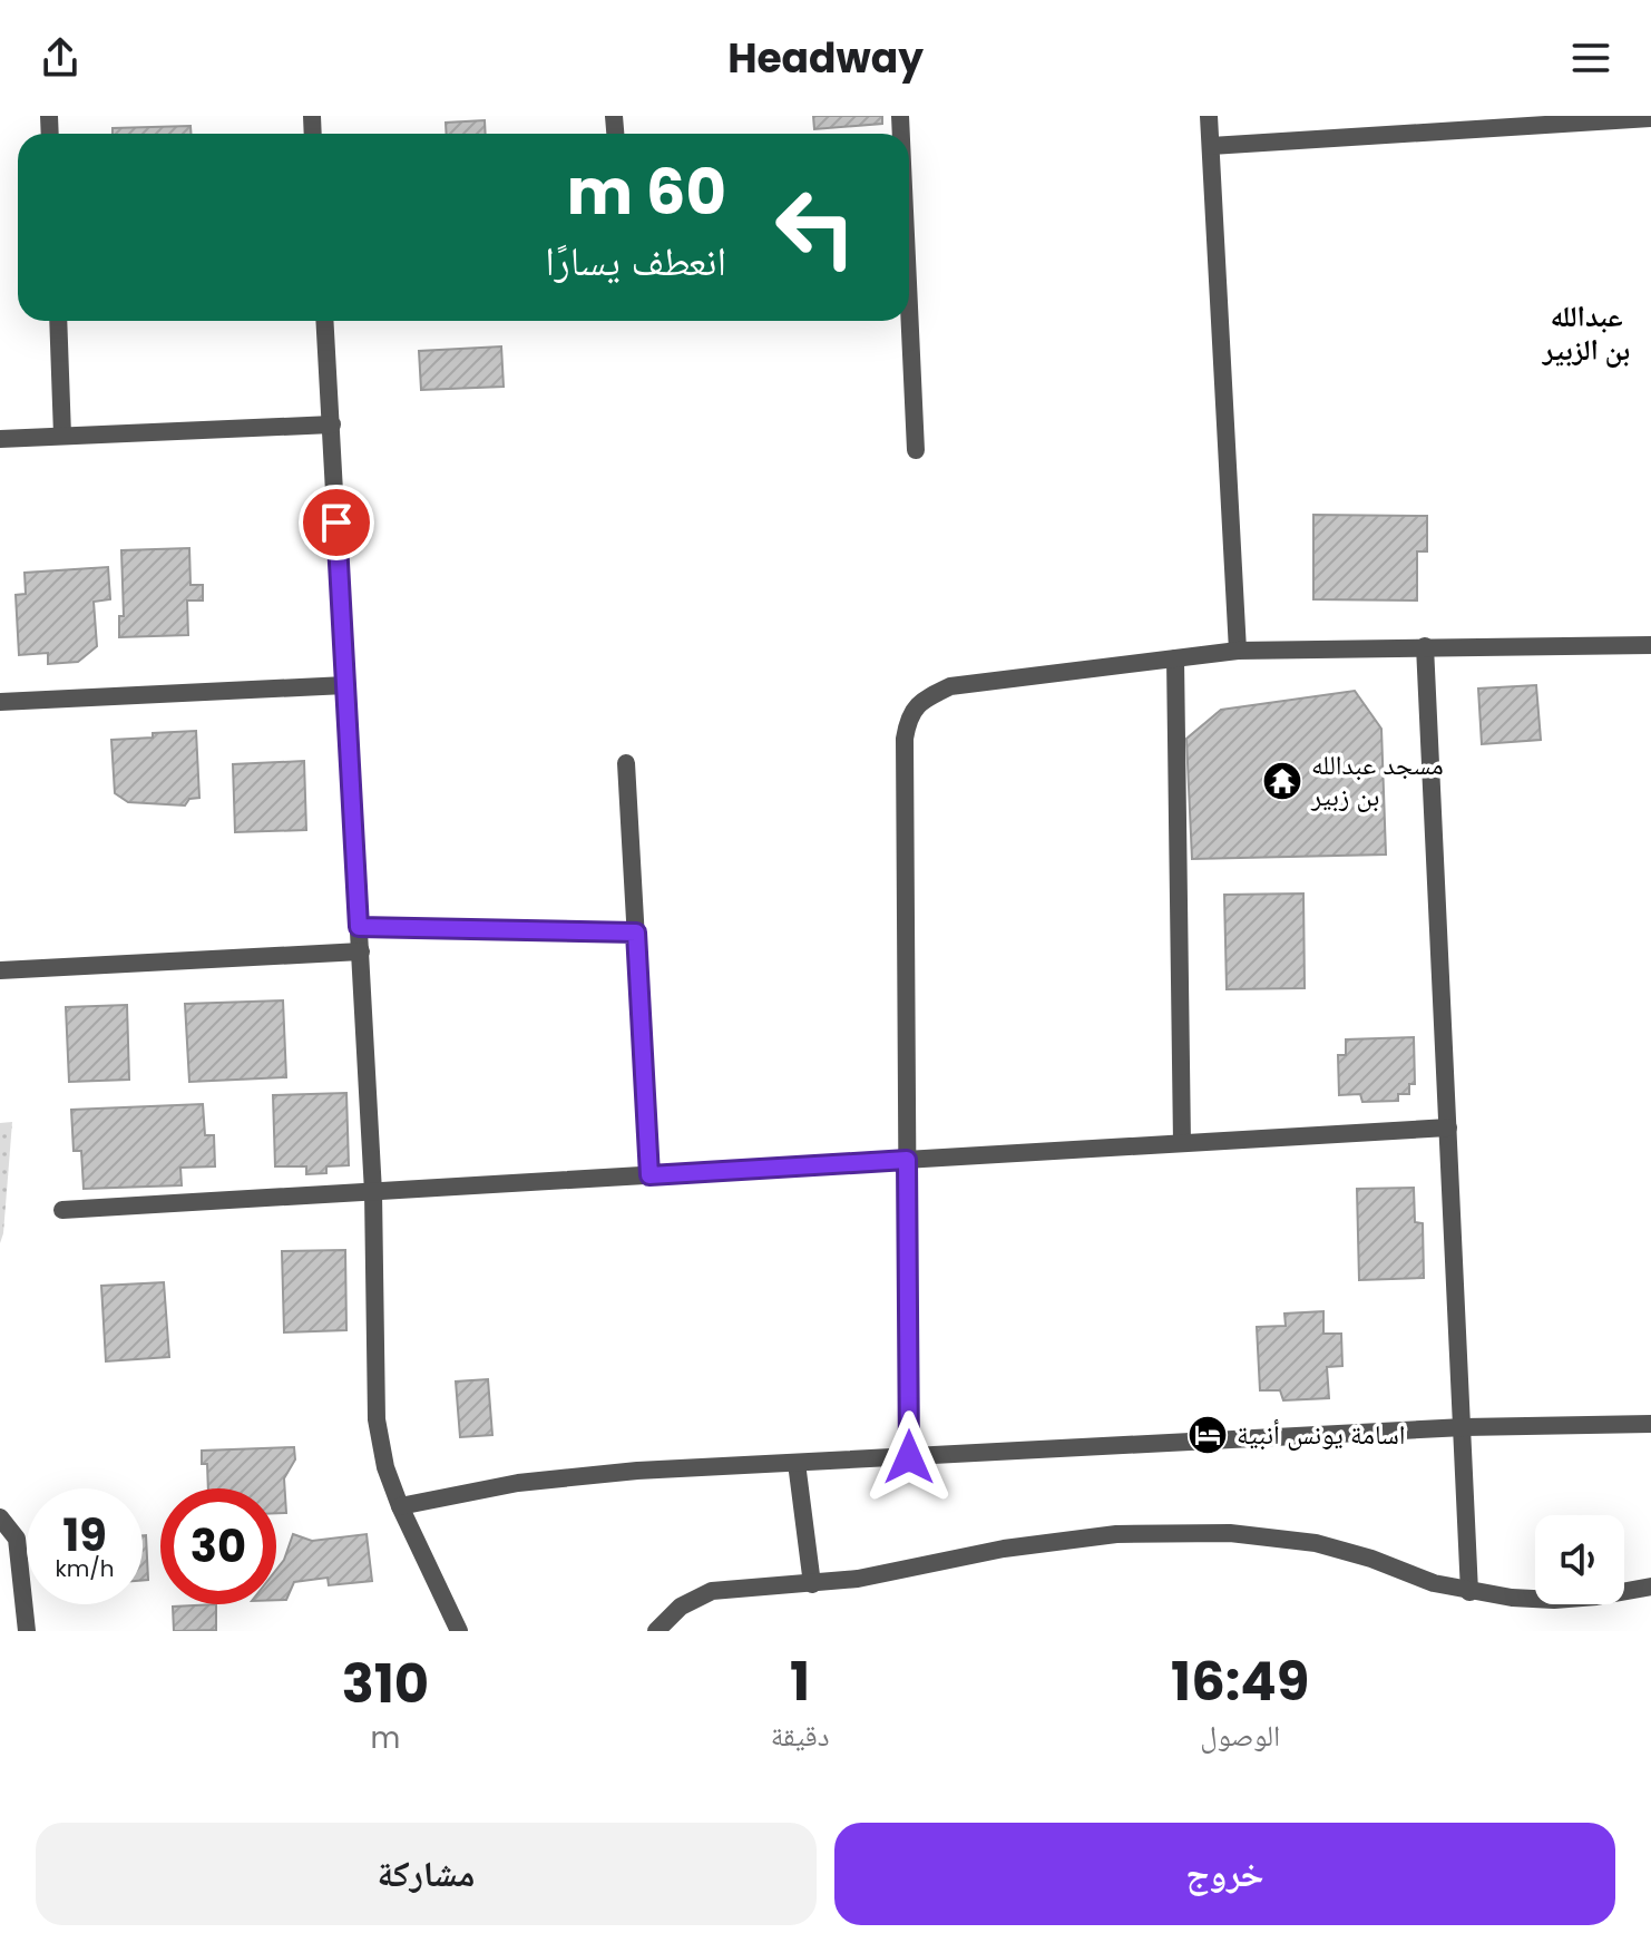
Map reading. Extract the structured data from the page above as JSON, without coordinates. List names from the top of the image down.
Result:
{
  "districts": ["عبدالله بن الزبير"],
  "places": {
    "temple": ["مسجد عبدالله بن زبير"],
    "hotel": ["اسامة يونس أنبية"]
  },
  "page": {
    "header": "Headway",
    "turn": ["60 m", "انعطف يسارًا"],
    "speed": "19 km/h",
    "limit": "30",
    "eta": [
      "16:49",
      "الوصول",
      "1",
      "دقيقة",
      "310",
      "m"
    ],
    "buttons": ["خروج", "مشاركة"]
  }
}
